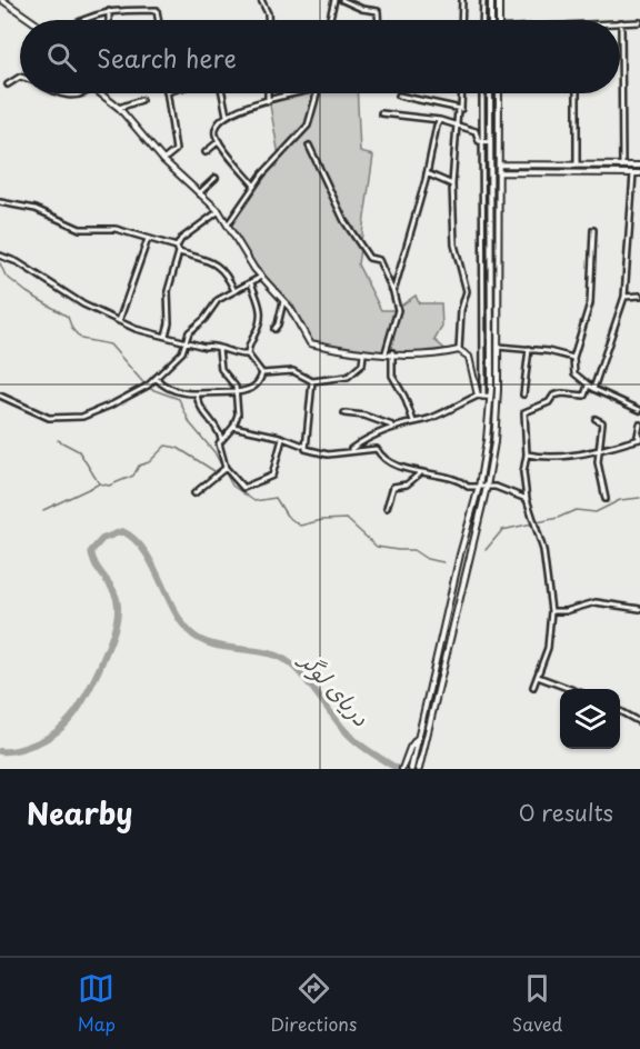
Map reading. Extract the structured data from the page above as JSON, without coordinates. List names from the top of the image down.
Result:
{
  "water": ["دریای لوگر"],
  "page": {
    "search": "Search here",
    "heading": ["Nearby", "0 results"],
    "nav": ["Map", "Directions", "Saved"]
  }
}
